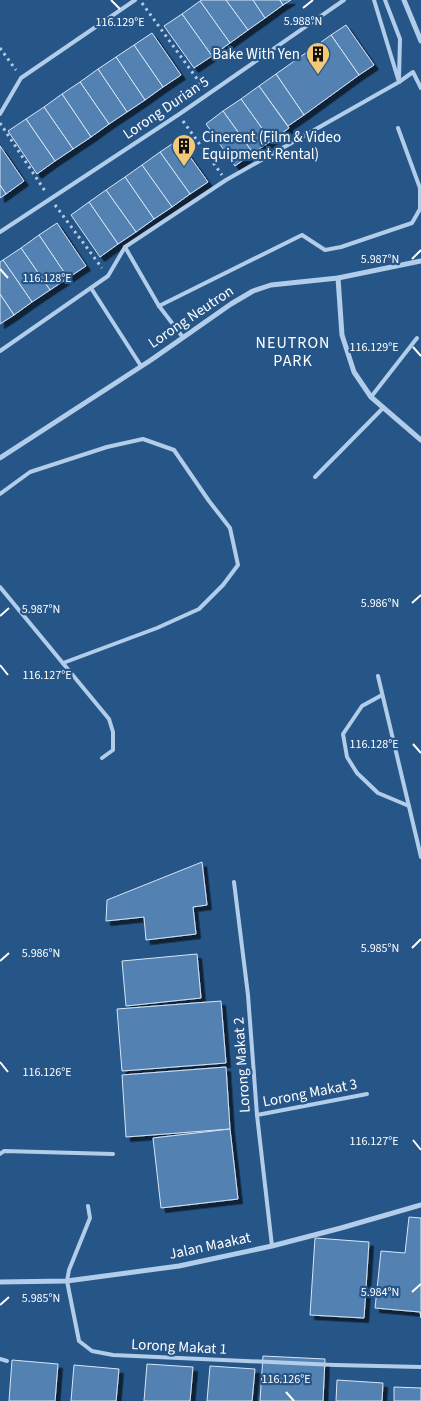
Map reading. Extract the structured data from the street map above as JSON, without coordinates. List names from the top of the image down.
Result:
{
  "streets": {
    "street": ["Lorong Neutron", "Jalan Maakat"],
    "lane": [
      "Lorong Durian 5",
      "Lorong Makat 2",
      "Lorong Makat 3",
      "Lorong Makat 1"
    ]
  },
  "crossings": [
    ["Lorong Makat 2", "Lorong Makat 3"],
    ["Lorong Makat 2", "Jalan Maakat"],
    ["Jalan Maakat", "Lorong Makat 1"]
  ],
  "districts": ["NEUTRON PARK"],
  "places": {
    "building": ["Bake With Yen", "Cinerent (Film & Video Equipment Rental)"]
  },
  "coordinates": [
    "5.988°N",
    "116.129°E",
    "5.987°N",
    "116.128°E",
    "5.986°N",
    "116.127°E",
    "5.985°N",
    "116.126°E",
    "5.984°N"
  ]
}
